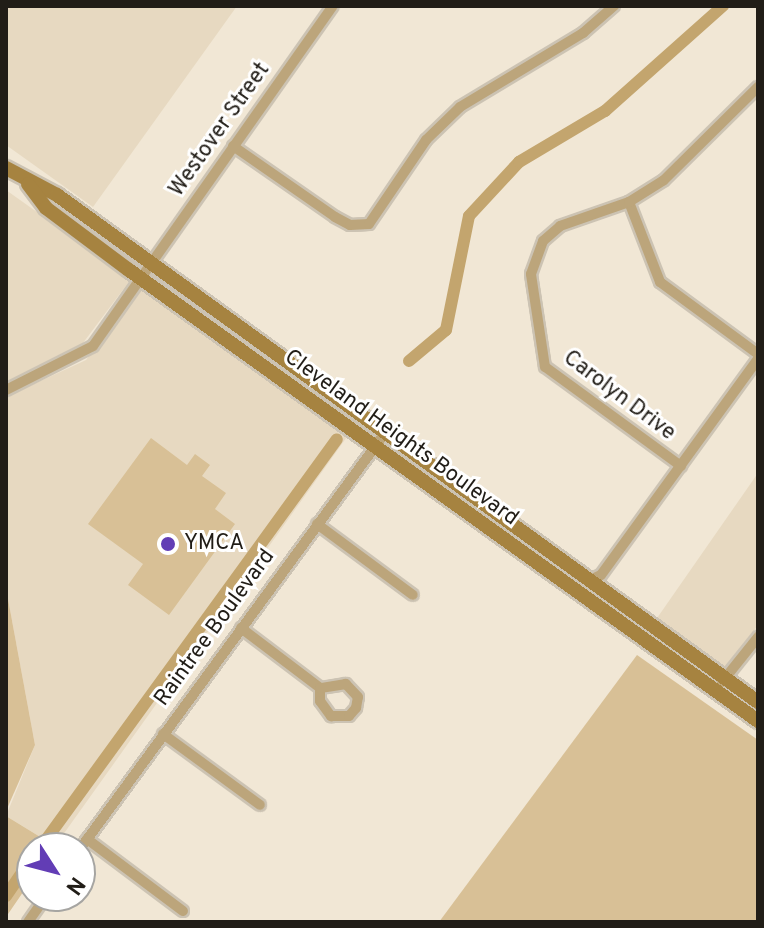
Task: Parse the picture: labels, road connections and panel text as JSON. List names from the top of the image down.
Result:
{
  "streets": {
    "street": [
      "Westover Street",
      "Carolyn Drive",
      "Cleveland Heights Boulevard",
      "Raintree Boulevard"
    ]
  },
  "crossings": [
    ["Westover Street", "Cleveland Heights Boulevard"],
    ["Cleveland Heights Boulevard", "Raintree Boulevard"]
  ],
  "places": ["YMCA"],
  "north": "bottom right"
}
